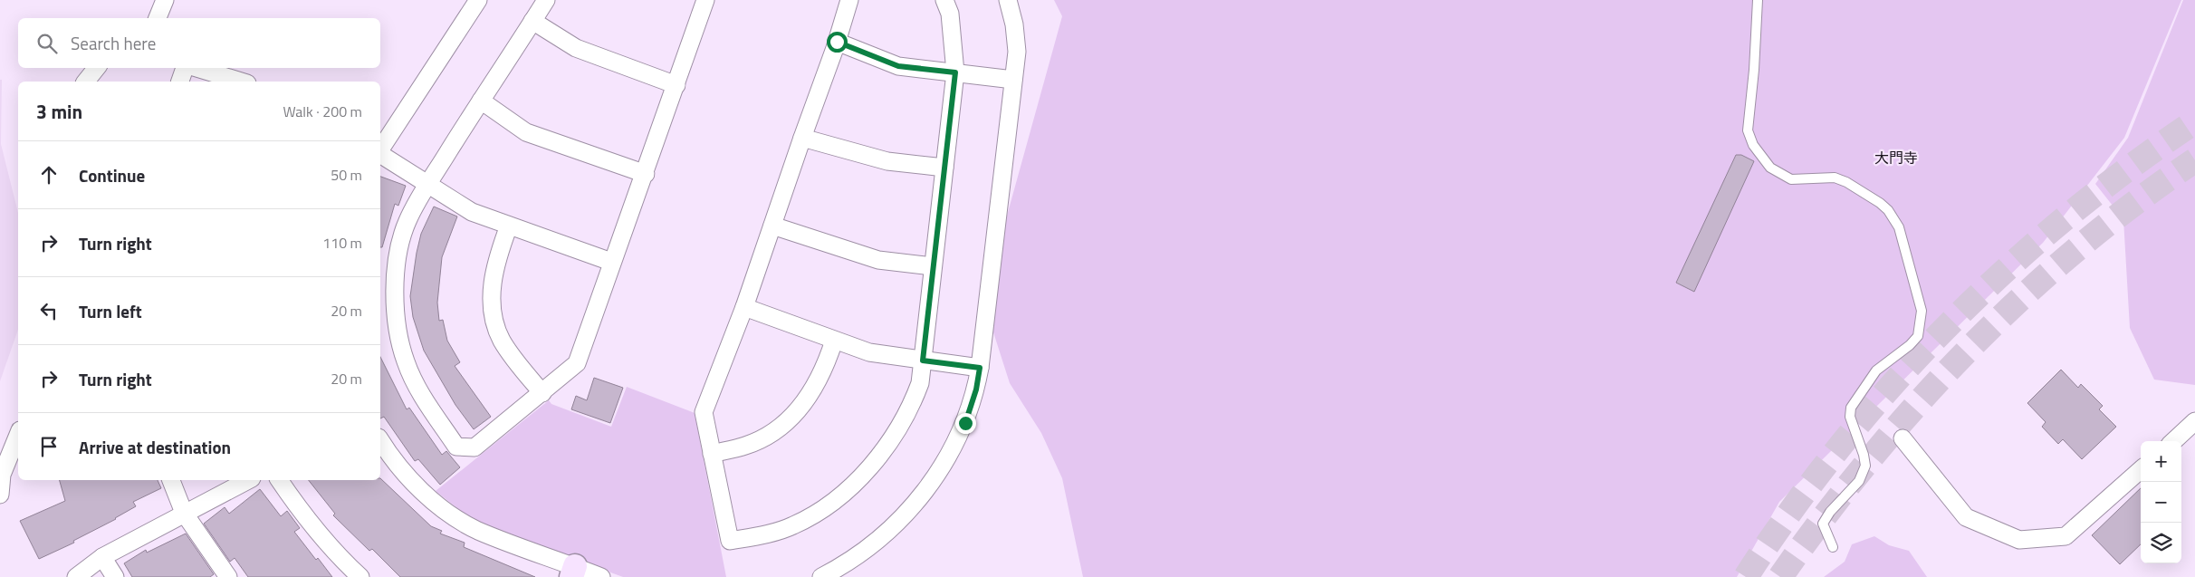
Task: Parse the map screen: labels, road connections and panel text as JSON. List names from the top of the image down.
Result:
{
  "districts": ["大門寺"],
  "page": {
    "search": "Search here",
    "heading": ["3 min", "Walk · 200 m"],
    "list": [
      ["Continue", "50 m"],
      ["Turn right", "110 m"],
      ["Turn left", "20 m"],
      ["Turn right", "20 m"],
      "Arrive at destination"
    ],
    "map_buttons": ["+", "−"]
  }
}
